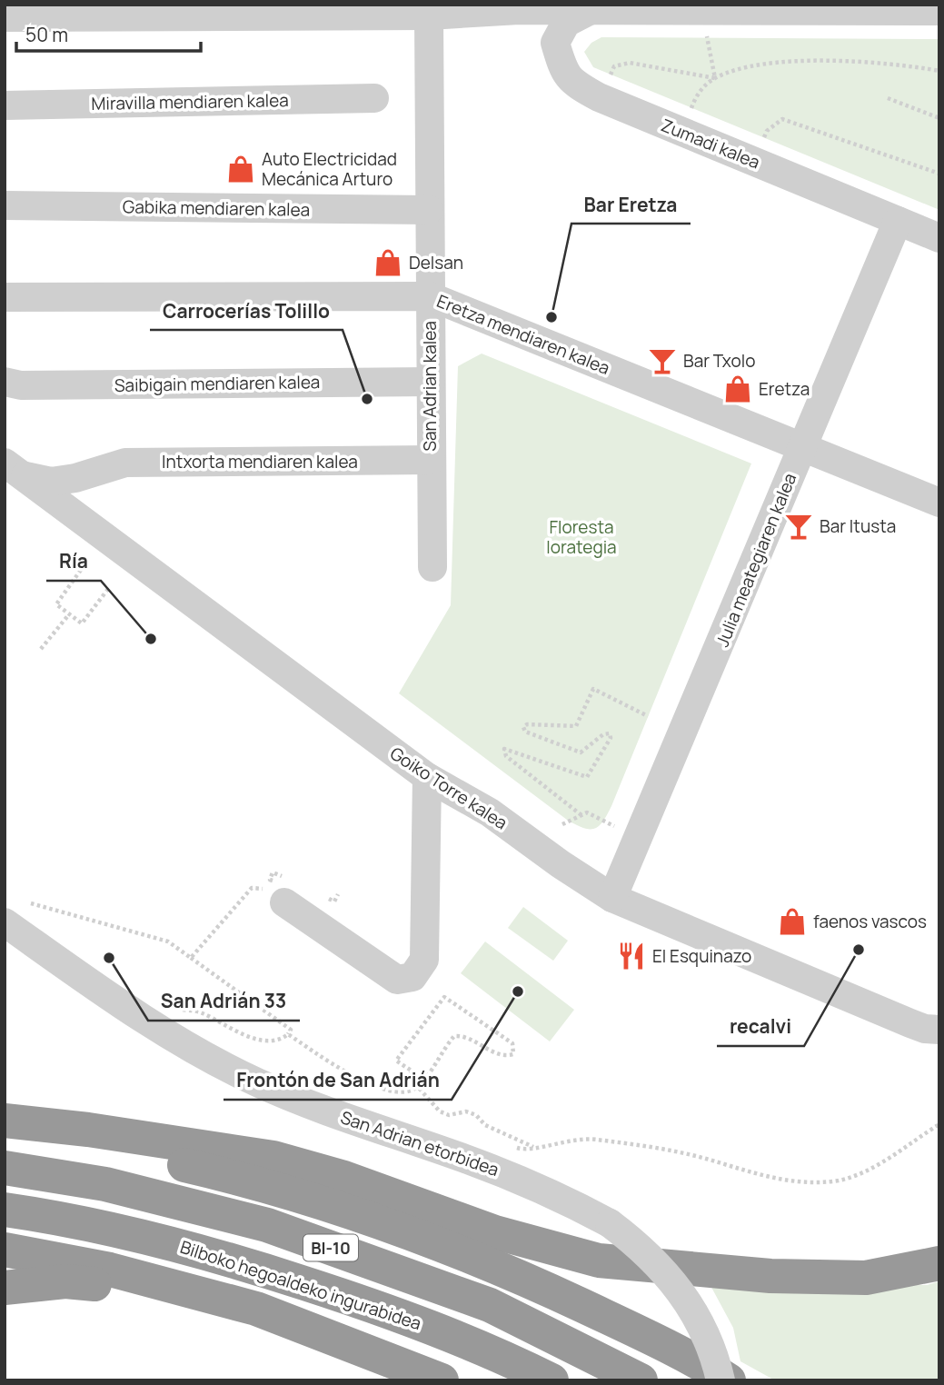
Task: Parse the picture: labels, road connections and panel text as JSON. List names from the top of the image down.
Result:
{
  "streets": {
    "highway": ["BI-10", "Bilboko hegoaldeko ingurabidea"],
    "street": [
      "Miravilla mendiaren kalea",
      "Zumadi kalea",
      "Gabika mendiaren kalea",
      "Eretza mendiaren kalea",
      "Saibigain mendiaren kalea",
      "San Adrian kalea",
      "Intxorta mendiaren kalea",
      "Julia meategiaren kalea",
      "Goiko Torre kalea",
      "San Adrian etorbidea"
    ]
  },
  "crossings": [
    ["Zumadi kalea", "Julia meategiaren kalea"],
    ["Gabika mendiaren kalea", "San Adrian kalea"],
    ["Eretza mendiaren kalea", "San Adrian kalea"],
    ["Eretza mendiaren kalea", "Julia meategiaren kalea"],
    ["Saibigain mendiaren kalea", "San Adrian kalea"],
    ["San Adrian kalea", "Intxorta mendiaren kalea"],
    ["Intxorta mendiaren kalea", "Goiko Torre kalea"],
    ["Julia meategiaren kalea", "Goiko Torre kalea"]
  ],
  "parks": ["Floresta lorategia"],
  "places": {
    "shop": [
      "Auto Electricidad Mecánica Arturo",
      "Delsan",
      "Eretza",
      "faenos vascos"
    ],
    "other": [
      "Bar Eretza",
      "Carrocerías Tolillo",
      "Ría",
      "recalvi",
      "San Adrián 33",
      "Frontón de San Adrián"
    ],
    "bar": ["Bar Txolo", "Bar Itusta"],
    "restaurant": ["El Esquinazo"]
  },
  "scale_bar": "50 m"
}
